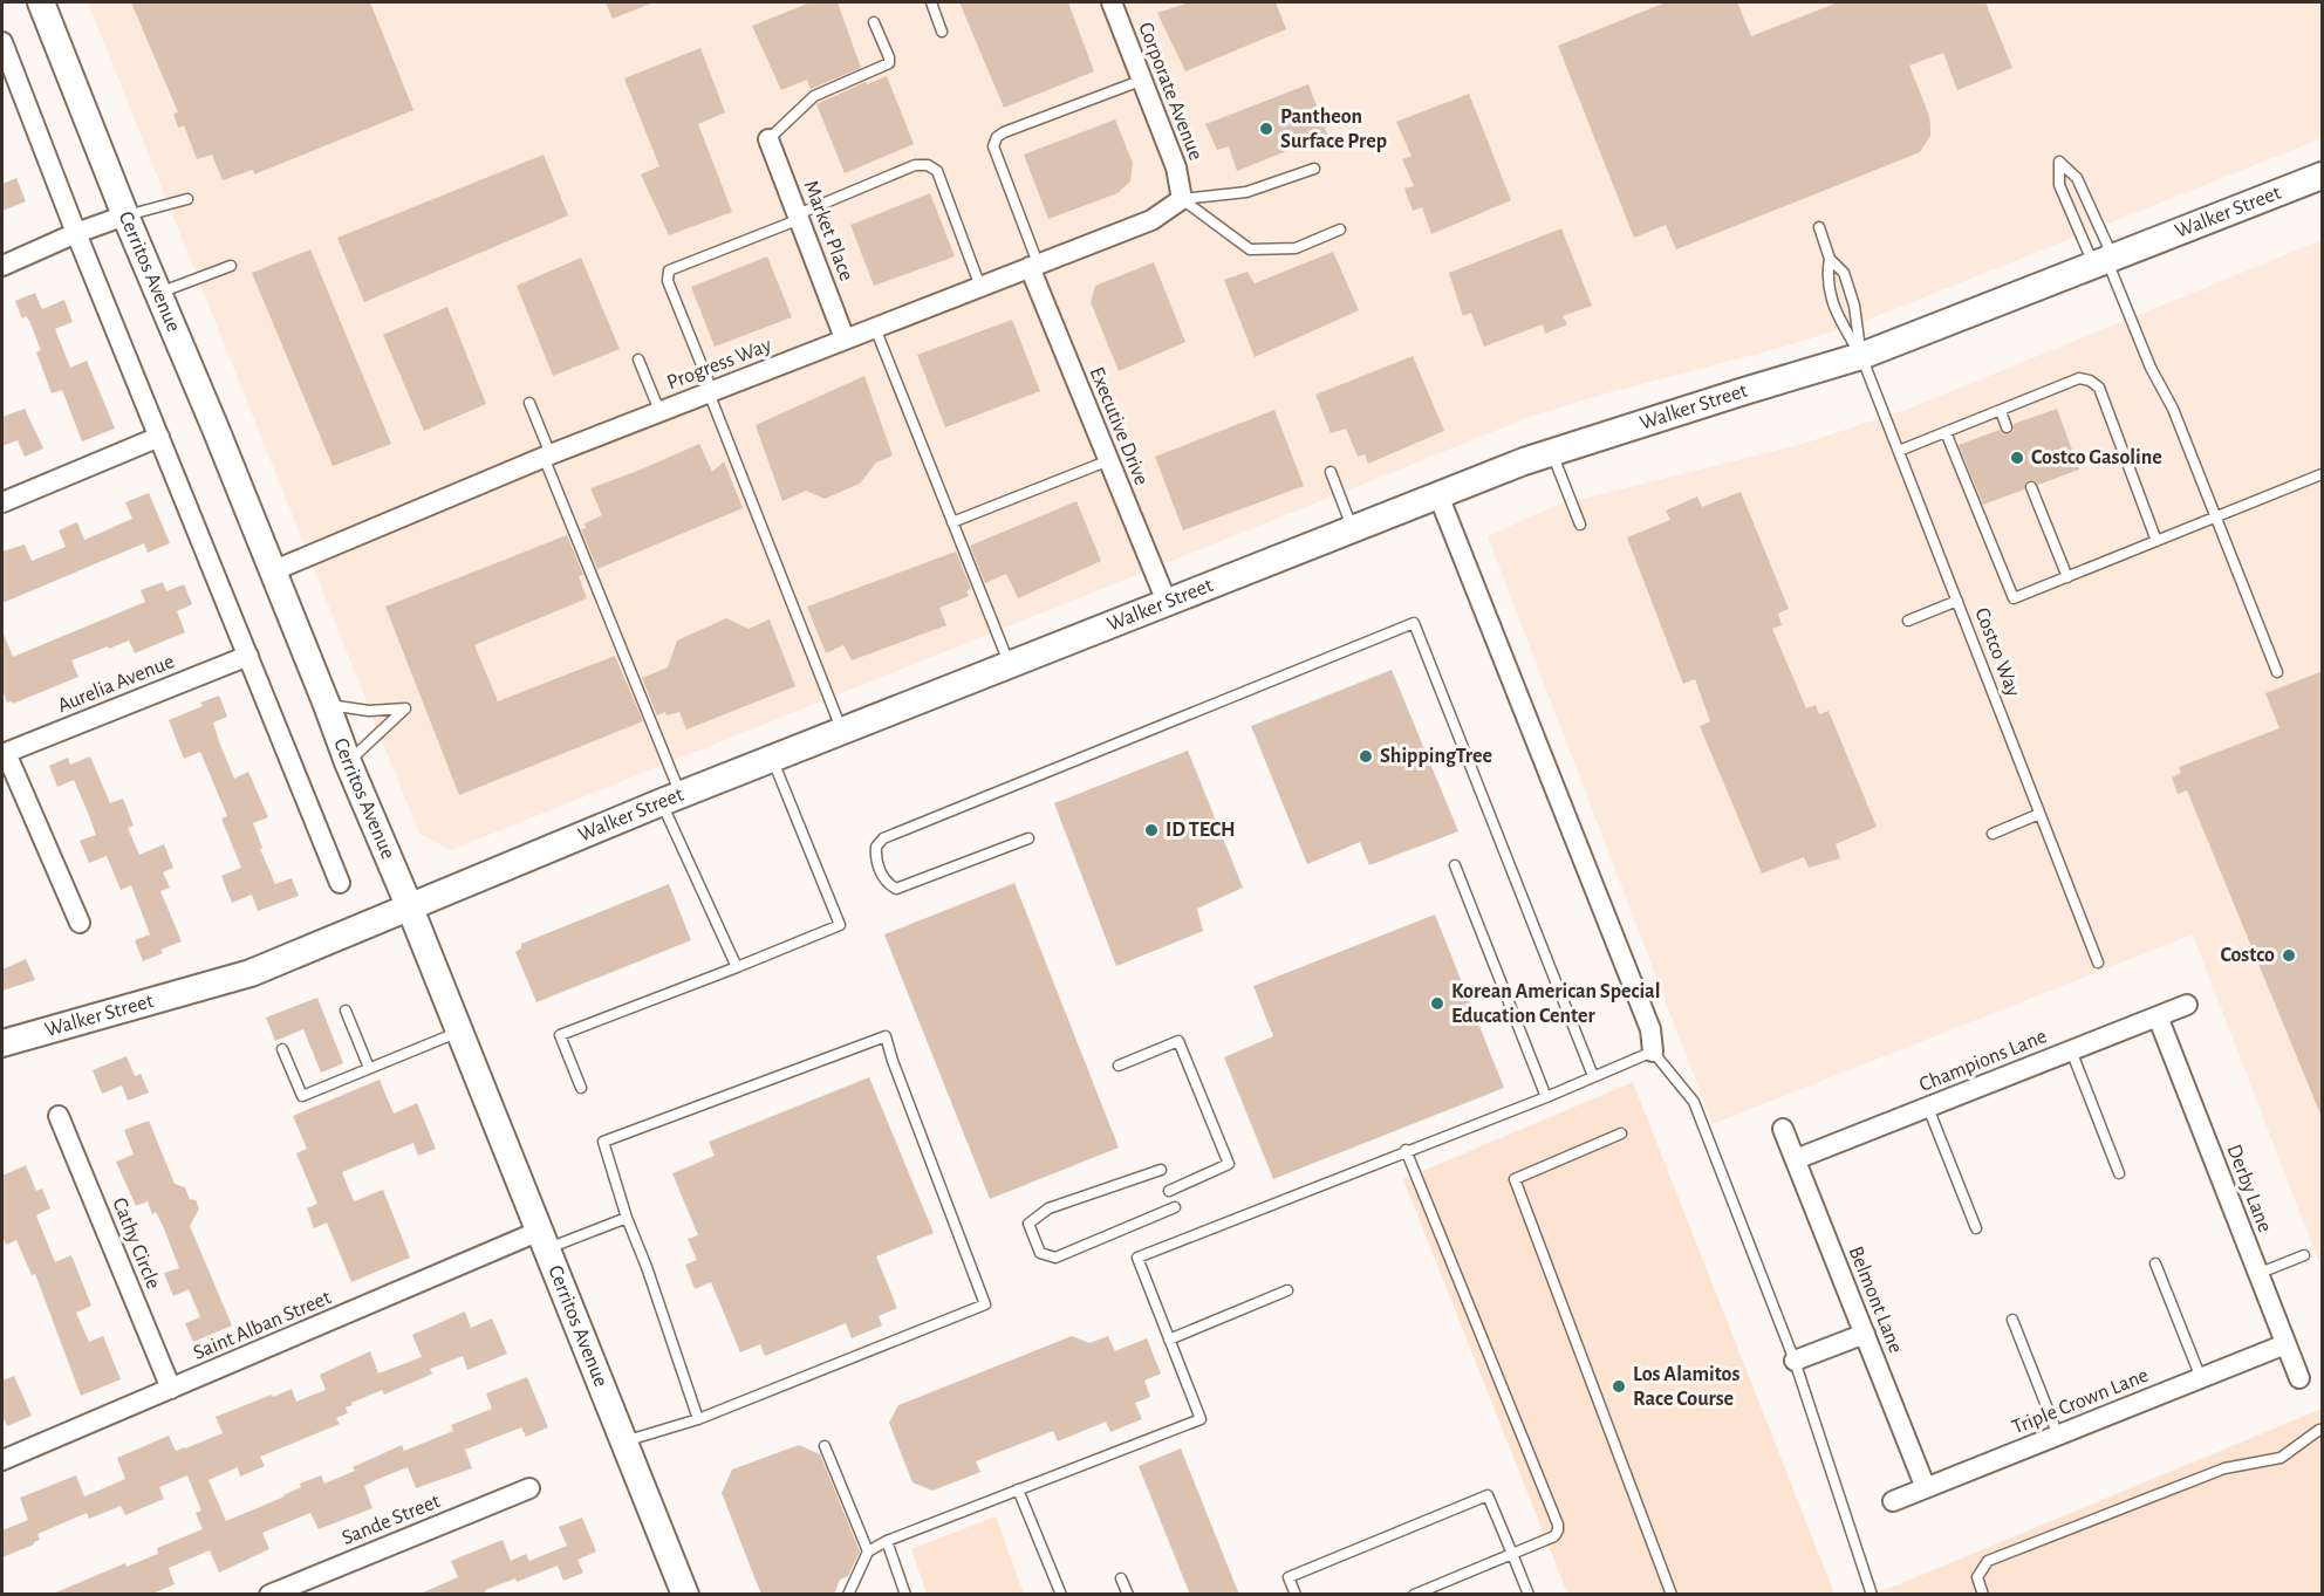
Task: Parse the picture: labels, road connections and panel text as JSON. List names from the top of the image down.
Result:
{
  "streets": {
    "main road": ["Walker Street", "Cerritos Avenue"],
    "street": [
      "Corporate Avenue",
      "Market Place",
      "Progress Way",
      "Executive Drive",
      "Aurelia Avenue",
      "Champions Lane",
      "Derby Lane",
      "Cathy Circle",
      "Belmont Lane",
      "Saint Alban Street",
      "Triple Crown Lane",
      "Sande Street"
    ],
    "lane": ["Costco Way"]
  },
  "crossings": [
    ["Corporate Avenue", "Progress Way"],
    ["Walker Street", "Cerritos Avenue"],
    ["Walker Street", "Executive Drive"],
    ["Walker Street", "Costco Way"],
    ["Market Place", "Progress Way"],
    ["Cerritos Avenue", "Progress Way"],
    ["Cerritos Avenue", "Saint Alban Street"],
    ["Progress Way", "Executive Drive"],
    ["Champions Lane", "Derby Lane"],
    ["Champions Lane", "Belmont Lane"],
    ["Derby Lane", "Triple Crown Lane"],
    ["Cathy Circle", "Saint Alban Street"],
    ["Belmont Lane", "Triple Crown Lane"]
  ],
  "places": [
    "Pantheon Surface Prep",
    "Costco Gasoline",
    "ShippingTree",
    "ID TECH",
    "Costco",
    "Korean American Special Education Center",
    "Los Alamitos Race Course"
  ]
}
